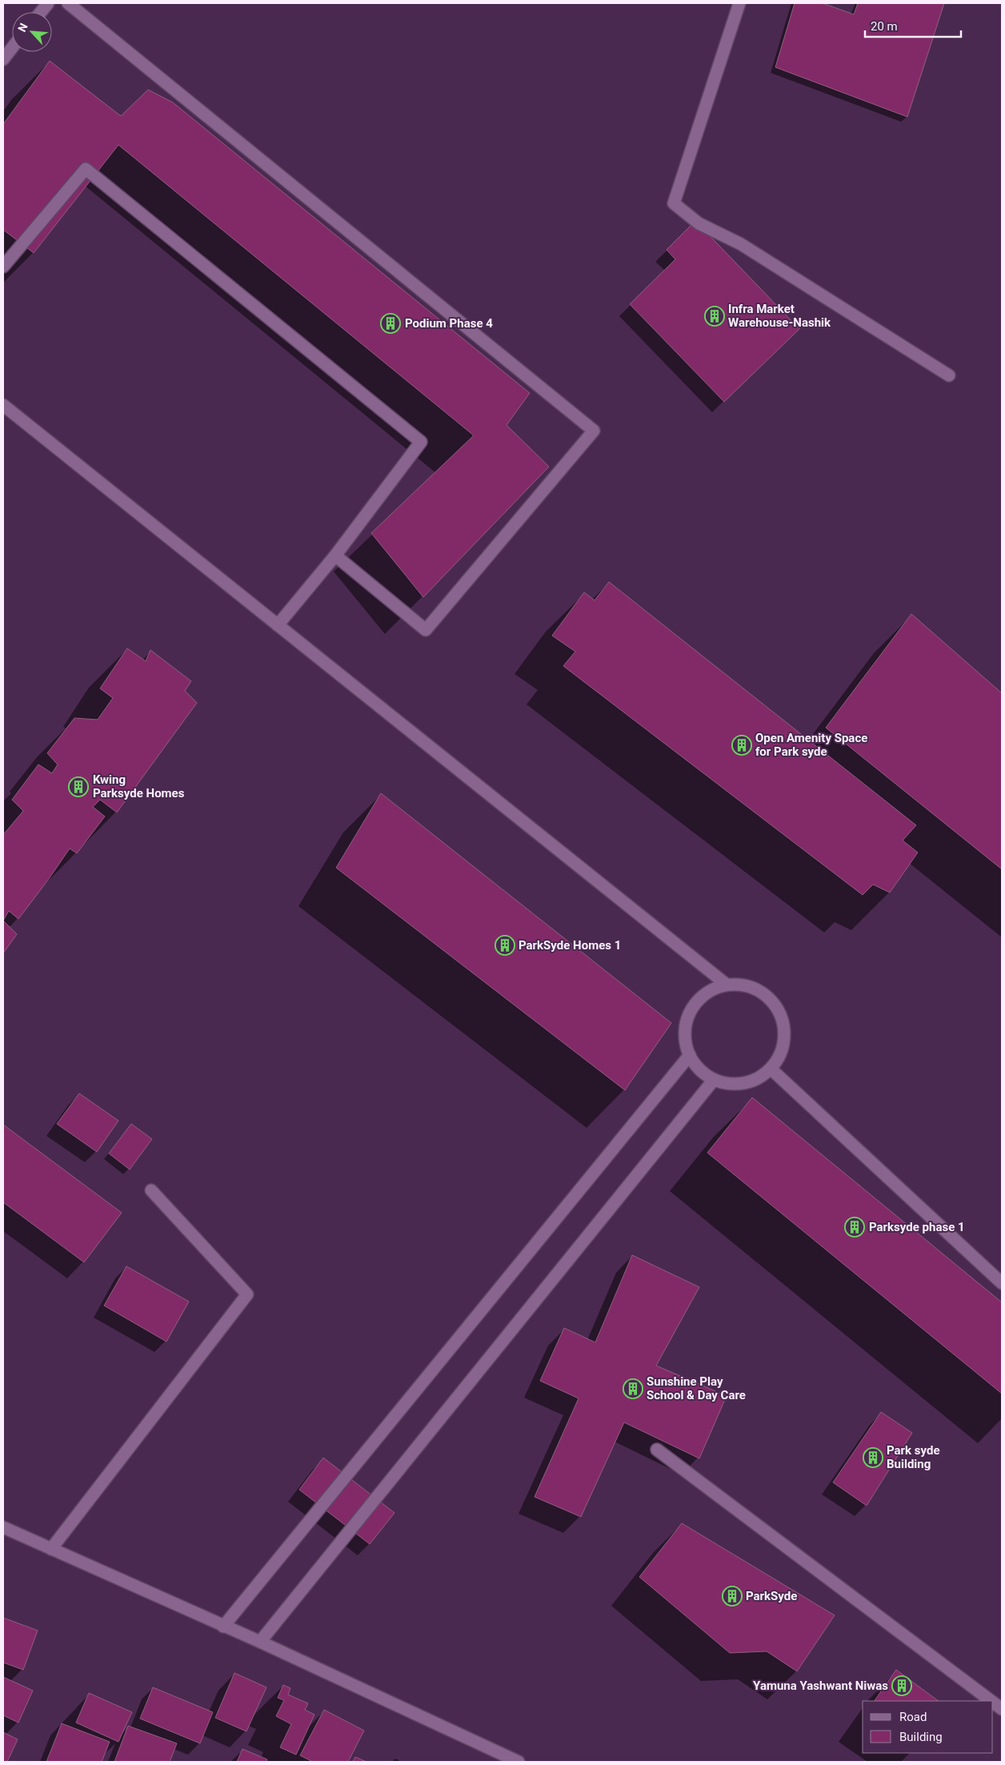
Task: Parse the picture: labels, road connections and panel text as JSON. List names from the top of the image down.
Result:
{
  "places": {
    "building": [
      "Infra Market Warehouse-Nashik",
      "Podium Phase 4",
      "Open Amenity Space for Park syde",
      "Kwing Parksyde Homes",
      "ParkSyde Homes 1",
      "Parksyde phase 1",
      "Sunshine Play School & Day Care",
      "Park syde Building",
      "ParkSyde",
      "Yamuna Yashwant Niwas"
    ]
  },
  "legend": ["Road", "Building"],
  "scale_bar": "20 m",
  "north": "top left"
}
